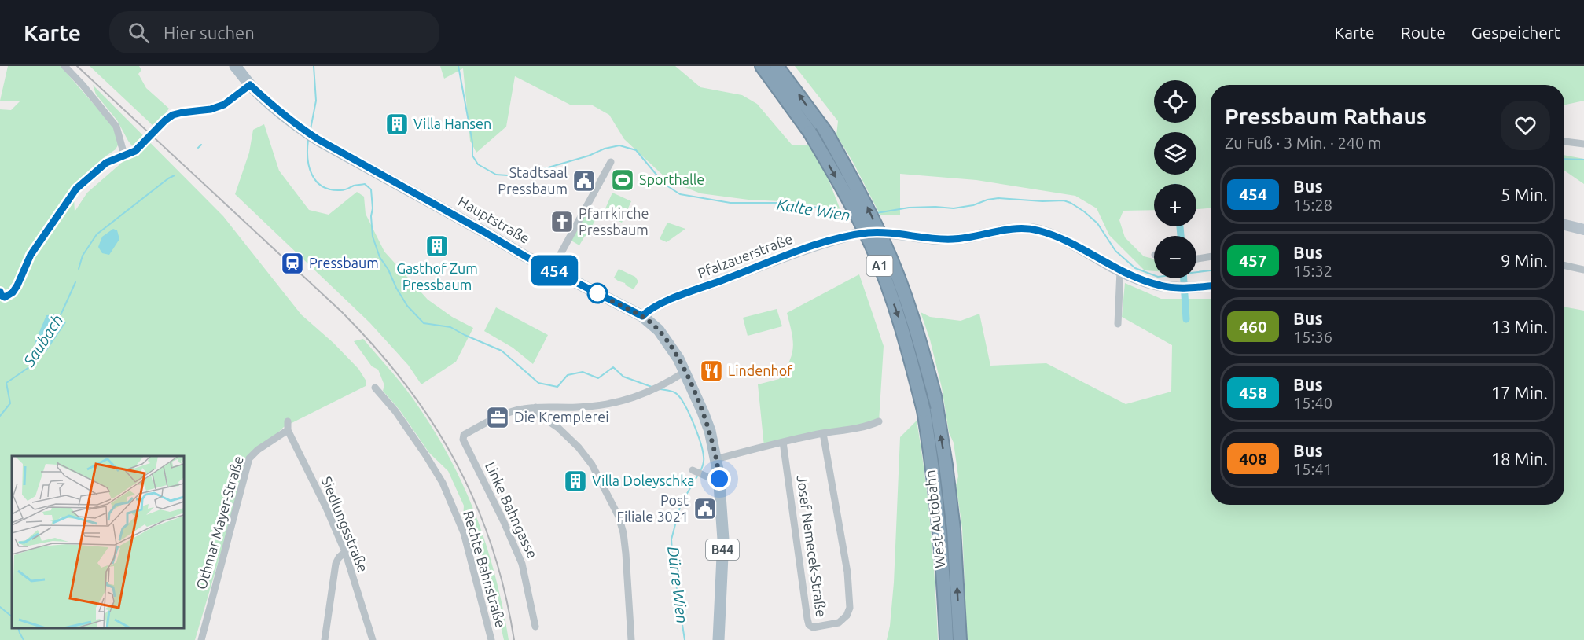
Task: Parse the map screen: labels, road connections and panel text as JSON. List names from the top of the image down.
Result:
{
  "streets": {
    "highway": ["A1", "West Autobahn"],
    "main road": ["Hauptstraße", "B44"],
    "street": [
      "Pfalzauerstraße",
      "Linke Bahngasse",
      "Othmar Mayer-Straße",
      "Siedlungsstraße",
      "Josef Nemecek-Straße",
      "Rechte Bahnstraße"
    ]
  },
  "crossings": [
    ["Hauptstraße", "Pfalzauerstraße"],
    ["Othmar Mayer-Straße", "Siedlungsstraße"]
  ],
  "water": ["Kalte Wien", "Saubach", "Dürre Wien"],
  "places": {
    "building": ["Villa Hansen", "Gasthof Zum Pressbaum", "Villa Doleyschka"],
    "sports": ["Sporthalle"],
    "public building": ["Stadtsaal Pressbaum", "Post Filiale 3021"],
    "church": ["Pfarrkirche Pressbaum"],
    "station": ["Pressbaum"],
    "restaurant": ["Lindenhof"],
    "office": ["Die Kremplerei"]
  },
  "lines": ["bus line 454"],
  "page": {
    "header": "Karte",
    "search": "Hier suchen",
    "nav": ["Karte", "Route", "Gespeichert"],
    "on_map": "454",
    "map_buttons": ["+", "−"],
    "heading": ["Pressbaum Rathaus", "Zu Fuß · 3 Min. · 240 m"],
    "list": [
      {
        "mark": "454",
        "name": "Bus",
        "note": "15:28",
        "value": "5 Min."
      },
      {
        "mark": "457",
        "name": "Bus",
        "note": "15:32",
        "value": "9 Min."
      },
      {
        "mark": "460",
        "name": "Bus",
        "note": "15:36",
        "value": "13 Min."
      },
      {
        "mark": "458",
        "name": "Bus",
        "note": "15:40",
        "value": "17 Min."
      },
      {
        "mark": "408",
        "name": "Bus",
        "note": "15:41",
        "value": "18 Min."
      }
    ]
  }
}
